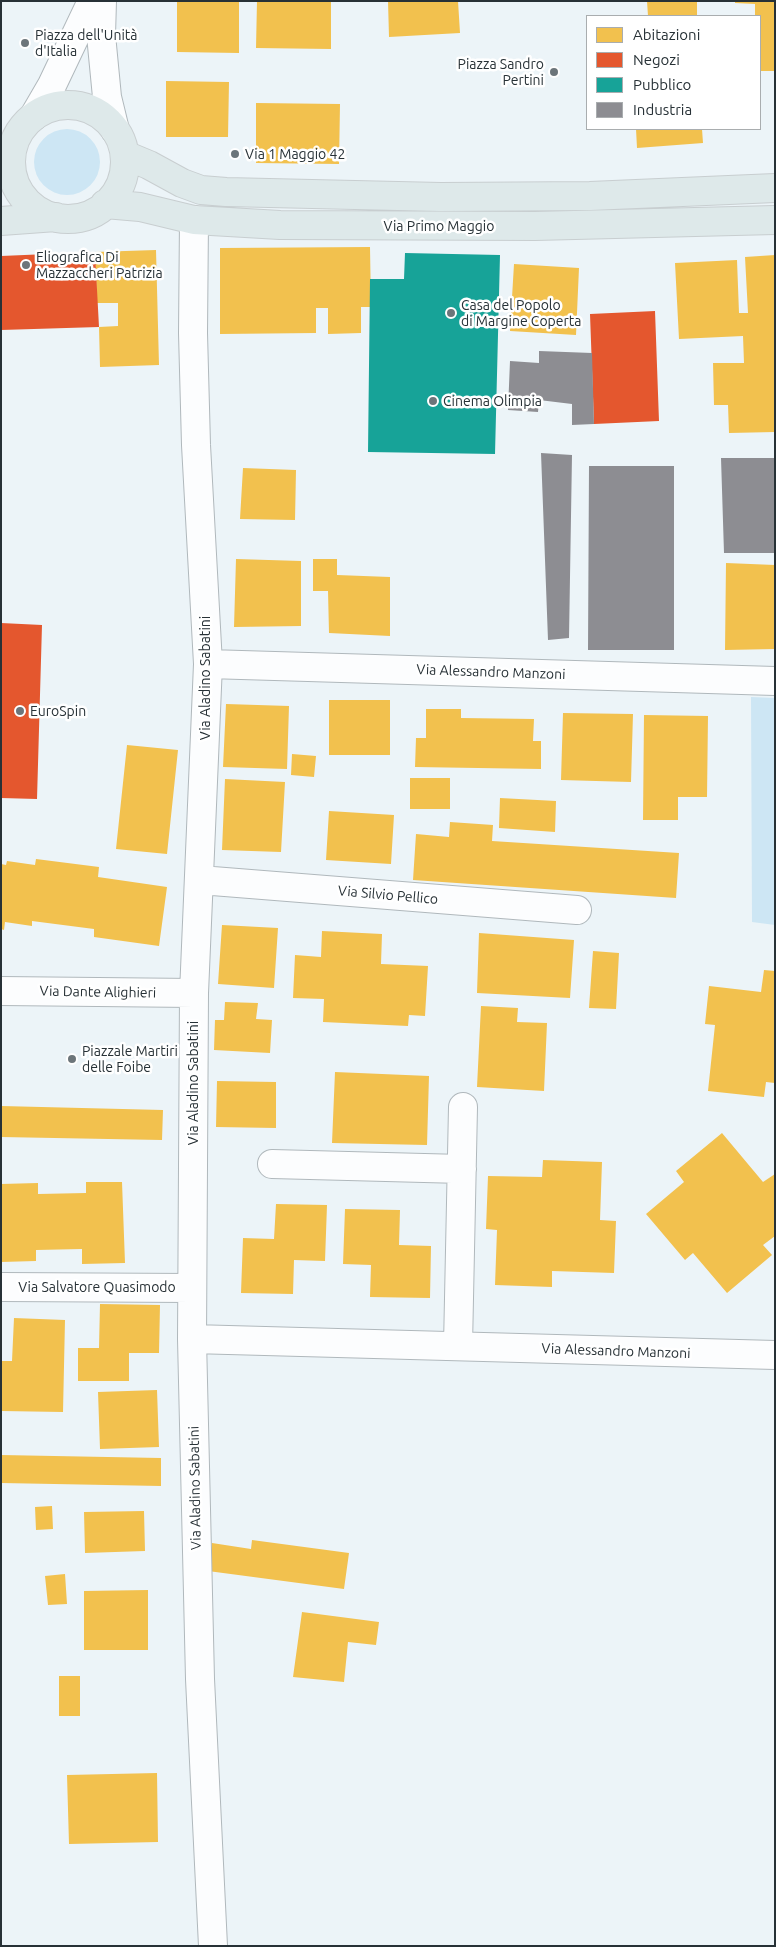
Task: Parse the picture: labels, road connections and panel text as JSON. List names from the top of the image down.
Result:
{
  "streets": {
    "main road": ["Via Primo Maggio"],
    "street": [
      "Via Alessandro Manzoni",
      "Via Aladino Sabatini",
      "Via Silvio Pellico",
      "Via Dante Alighieri",
      "Via Salvatore Quasimodo"
    ]
  },
  "crossings": [
    ["Via Primo Maggio", "Via Aladino Sabatini"],
    ["Via Alessandro Manzoni", "Via Aladino Sabatini"],
    ["Via Aladino Sabatini", "Via Silvio Pellico"],
    ["Via Aladino Sabatini", "Via Dante Alighieri"],
    ["Via Aladino Sabatini", "Via Salvatore Quasimodo"]
  ],
  "places": [
    "Piazza dell'Unità d'Italia",
    "Piazza Sandro Pertini",
    "Via 1 Maggio 42",
    "Eliografica Di Mazzaccheri Patrizia",
    "Casa del Popolo di Margine Coperta",
    "Cinema Olimpia",
    "EuroSpin",
    "Piazzale Martiri delle Foibe"
  ],
  "legend": [
    "Abitazioni",
    "Negozi",
    "Pubblico",
    "Industria"
  ]
}
